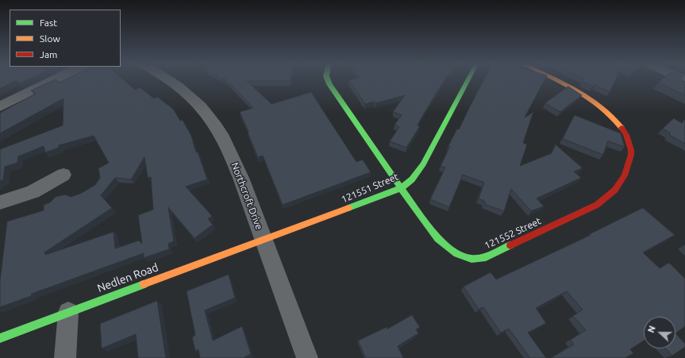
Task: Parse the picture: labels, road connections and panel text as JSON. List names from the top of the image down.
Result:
{
  "streets": {
    "street": [
      "121551 Street",
      "Northcroft Drive",
      "121552 Street",
      "Nedlen Road"
    ]
  },
  "crossings": [
    ["121551 Street", "Northcroft Drive"],
    ["121551 Street", "121552 Street"],
    ["121551 Street", "Nedlen Road"],
    ["Northcroft Drive", "Nedlen Road"]
  ],
  "legend": ["Fast", "Slow", "Jam"],
  "north": "left"
}
